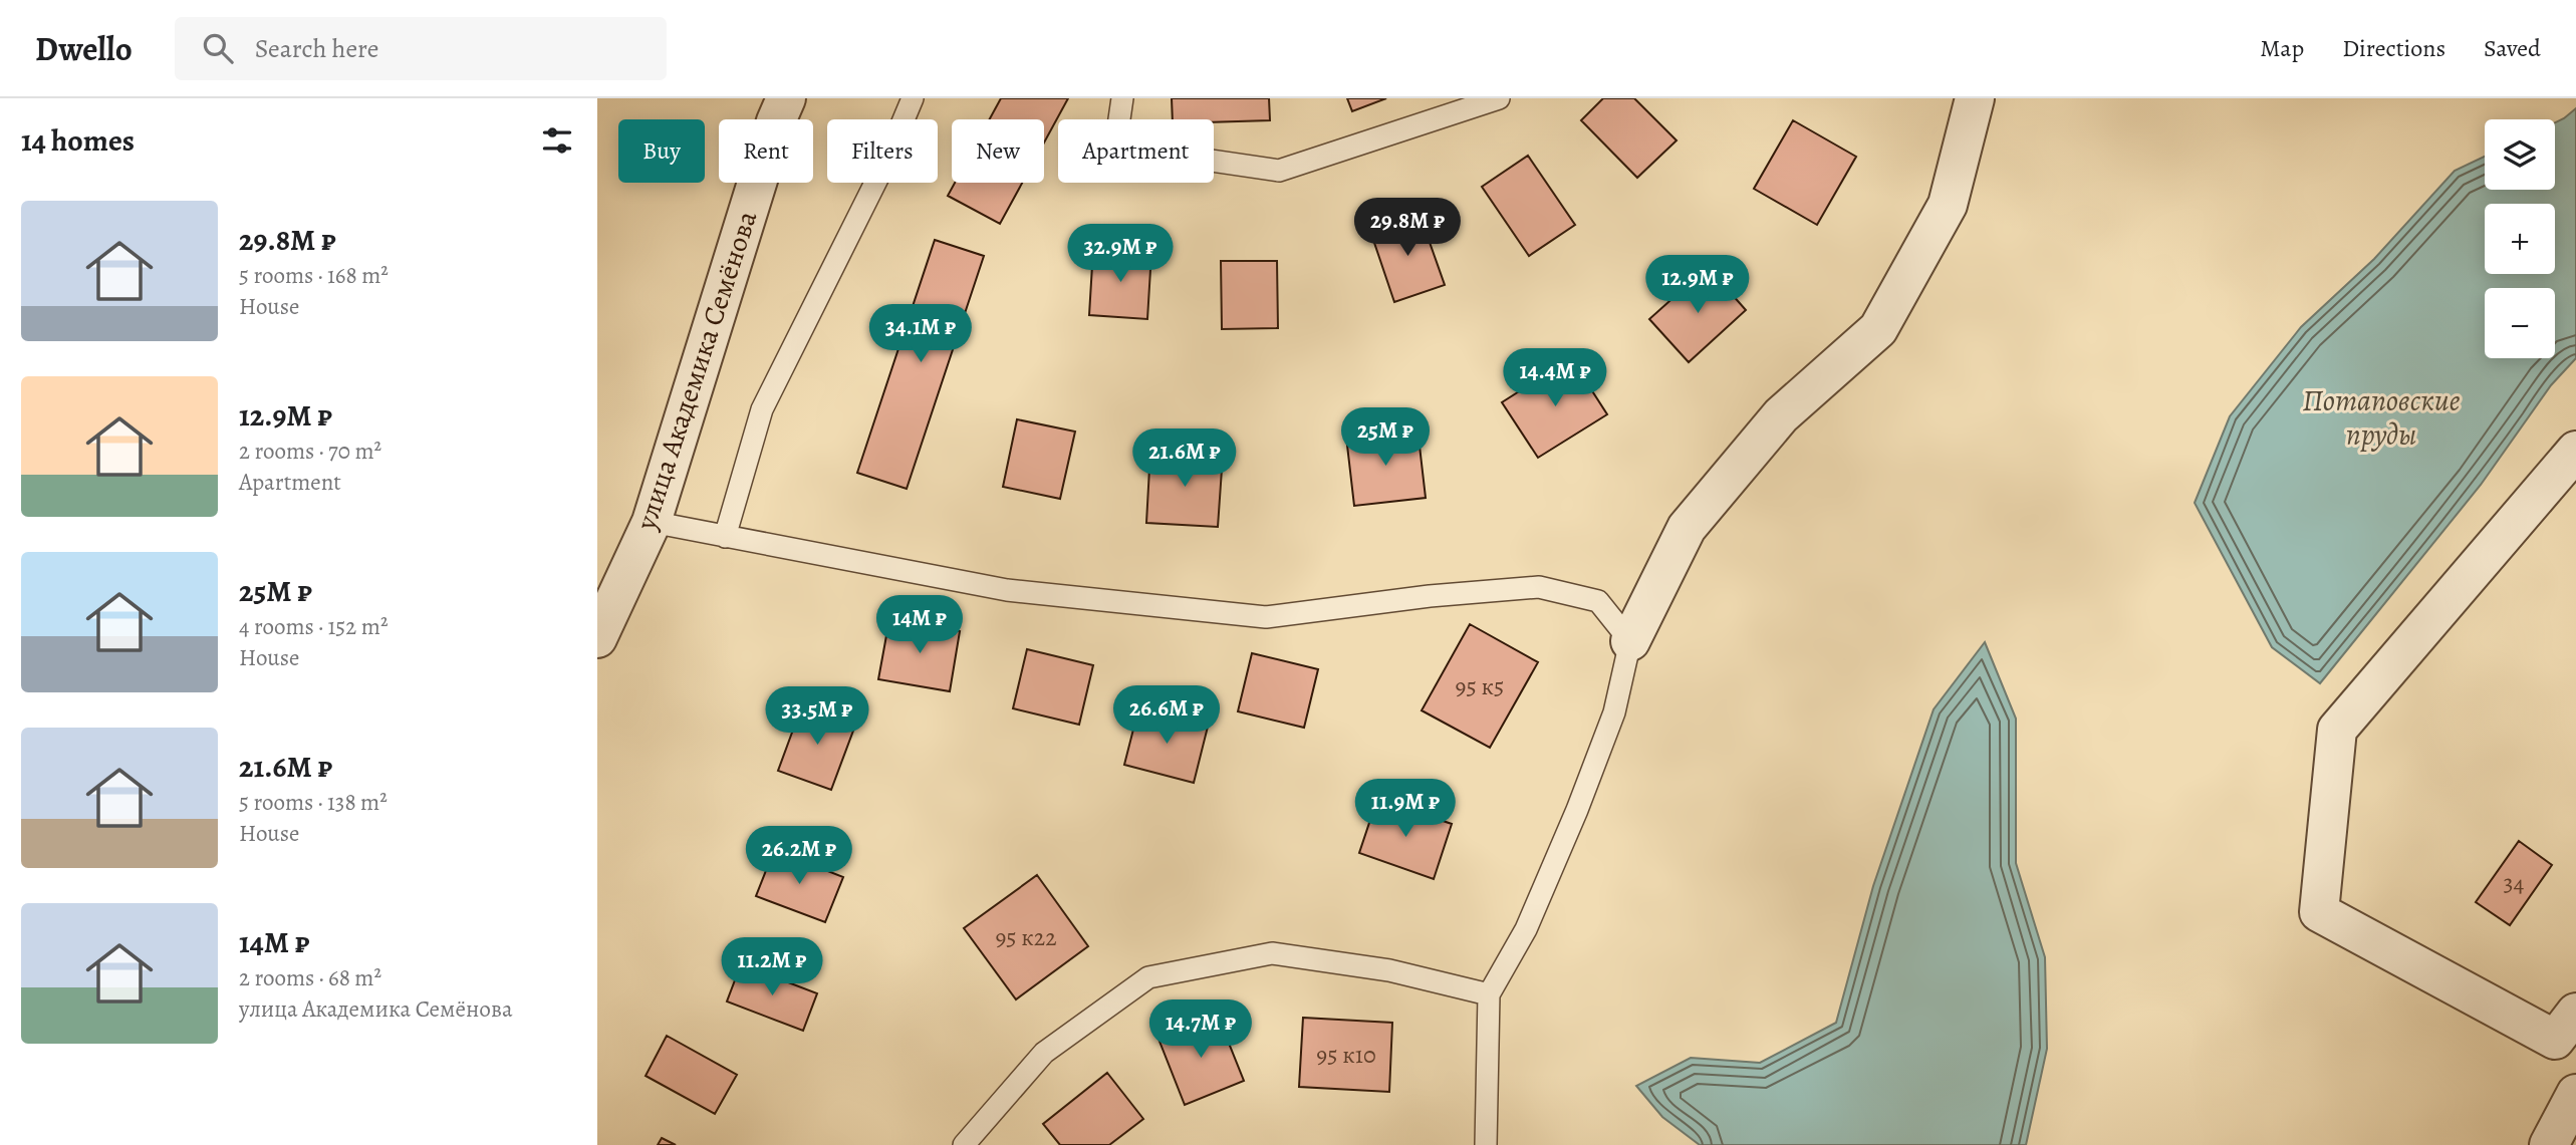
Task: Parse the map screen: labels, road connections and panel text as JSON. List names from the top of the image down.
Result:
{
  "streets": {
    "street": ["улица Академика Семёнова"]
  },
  "water": ["Потаповские пруды"],
  "house_numbers": [
    "95 к5",
    "34",
    "95 к22",
    "95 к10"
  ],
  "page": {
    "header": "Dwello",
    "search": "Search here",
    "nav": ["Map", "Directions", "Saved"],
    "heading": "14 homes",
    "map_buttons": ["+", "−"],
    "chip": [
      "Buy",
      "Rent",
      "Filters",
      "New",
      "Apartment"
    ],
    "list": [
      {
        "name": "29.8M ₽",
        "note": "5 rooms · 168 m² · House"
      },
      {
        "name": "12.9M ₽",
        "note": "2 rooms · 70 m² · Apartment"
      },
      {
        "name": "25M ₽",
        "note": "4 rooms · 152 m² · House"
      },
      {
        "name": "21.6M ₽",
        "note": "5 rooms · 138 m² · House"
      },
      {
        "name": "14M ₽",
        "note": "2 rooms · 68 m² · улица Академика Семёнова"
      }
    ],
    "price": [
      "29.8M ₽",
      "32.9M ₽",
      "12.9M ₽",
      "34.1M ₽",
      "14.4M ₽",
      "25M ₽",
      "21.6M ₽",
      "14M ₽",
      "26.6M ₽",
      "33.5M ₽",
      "11.9M ₽",
      "26.2M ₽",
      "11.2M ₽",
      "14.7M ₽"
    ]
  }
}
